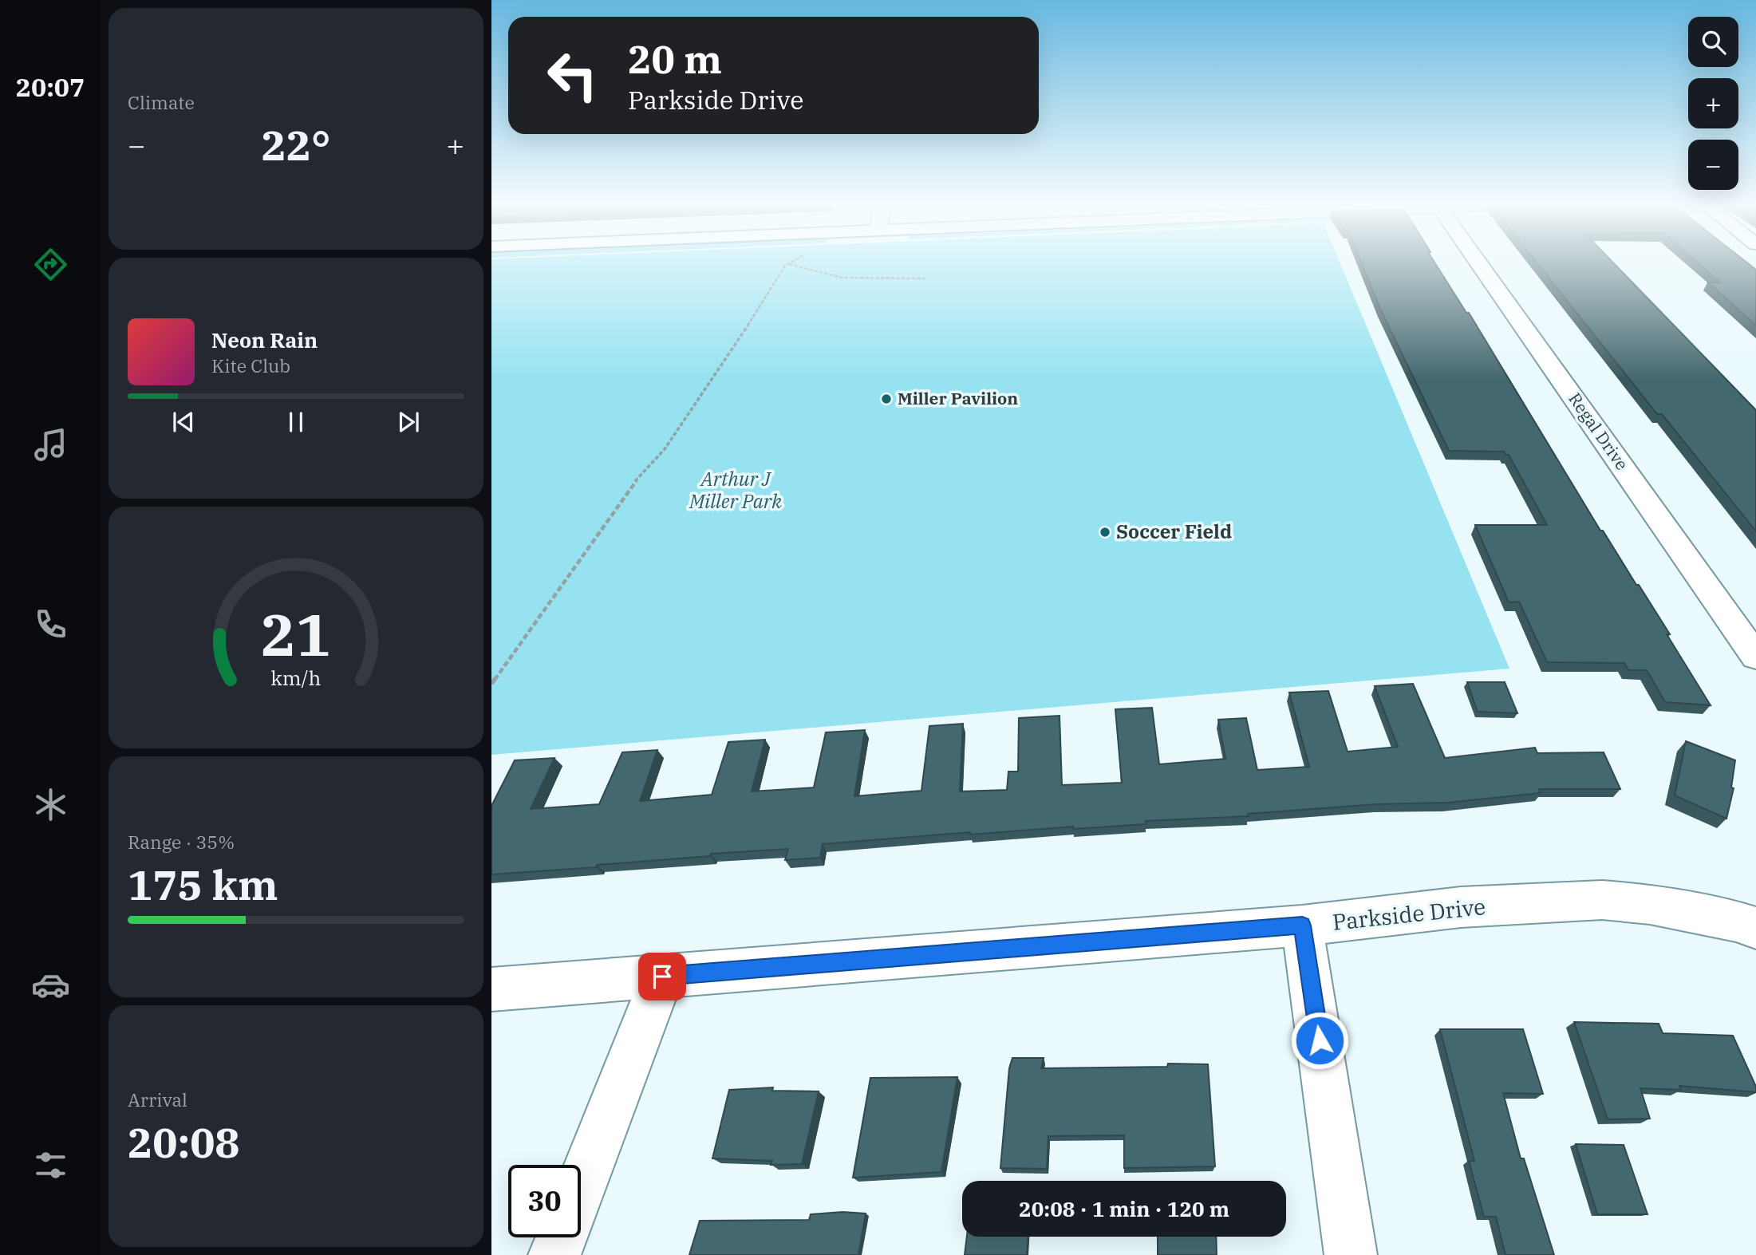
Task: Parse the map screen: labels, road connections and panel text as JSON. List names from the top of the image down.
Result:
{
  "streets": {
    "street": ["Regal Drive", "Parkside Drive"]
  },
  "parks": ["Arthur J Miller Park"],
  "places": ["Miller Pavilion", "Soccer Field"],
  "page": {
    "tabs": "20:07",
    "tile": [
      "Climate",
      ["Range · 35%", "175 km"],
      ["Arrival", "20:08"]
    ],
    "map_buttons": ["+", "−"],
    "turn": ["20 m", "Parkside Drive"],
    "heat": ["−", "22°", "+"],
    "song": ["Neon Rain", "Kite Club"],
    "limit": "30",
    "trip": "20:08 · 1 min · 120 m",
    "gauge": ["21", "km/h"]
  }
}
